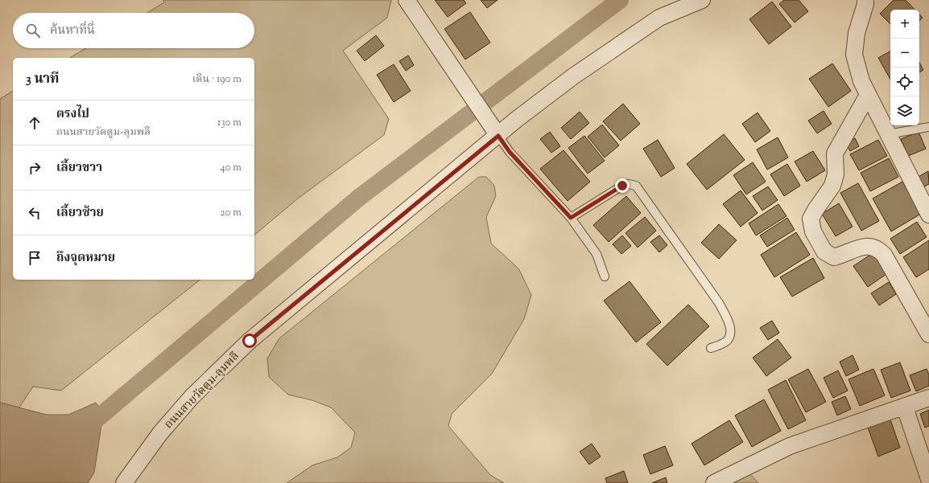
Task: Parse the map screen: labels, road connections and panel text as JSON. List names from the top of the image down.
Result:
{
  "streets": {
    "street": ["ถนนสายวัดตูม-ลุมพลี"]
  },
  "page": {
    "map_buttons": ["+", "−"],
    "search": "ค้นหาที่นี่",
    "heading": ["3 นาที", "เดิน · 190 m"],
    "list": [
      ["ตรงไป", "ถนนสายวัดตูม-ลุมพลี", "130 m"],
      ["เลี้ยวขวา", "40 m"],
      ["เลี้ยวซ้าย", "20 m"],
      "ถึงจุดหมาย"
    ]
  }
}
